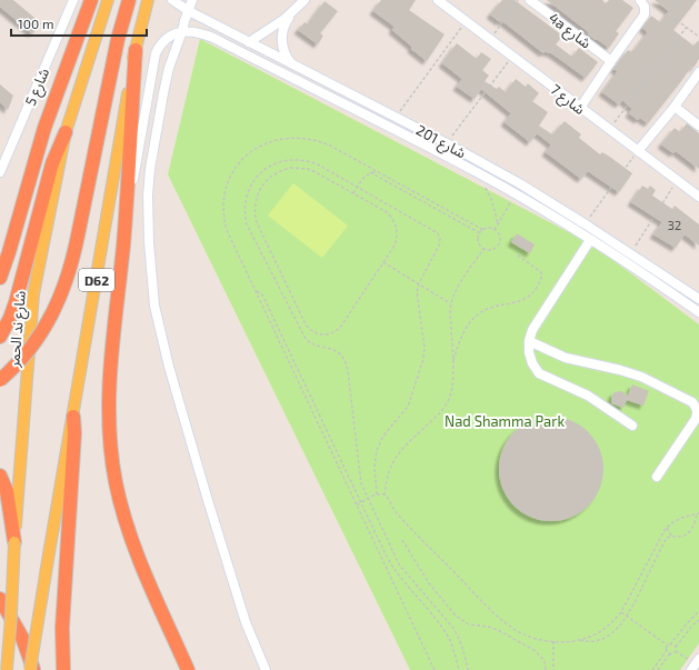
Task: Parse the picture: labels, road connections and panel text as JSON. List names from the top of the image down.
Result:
{
  "streets": {
    "main road": ["D62", "شارع ند الحمر"],
    "street": [
      "4a شارع",
      "شارع 5",
      "شارع 7",
      "شارع 201"
    ]
  },
  "parks": ["Nad Shamma Park"],
  "house_numbers": ["32"],
  "scale_bar": "100 m"
}
